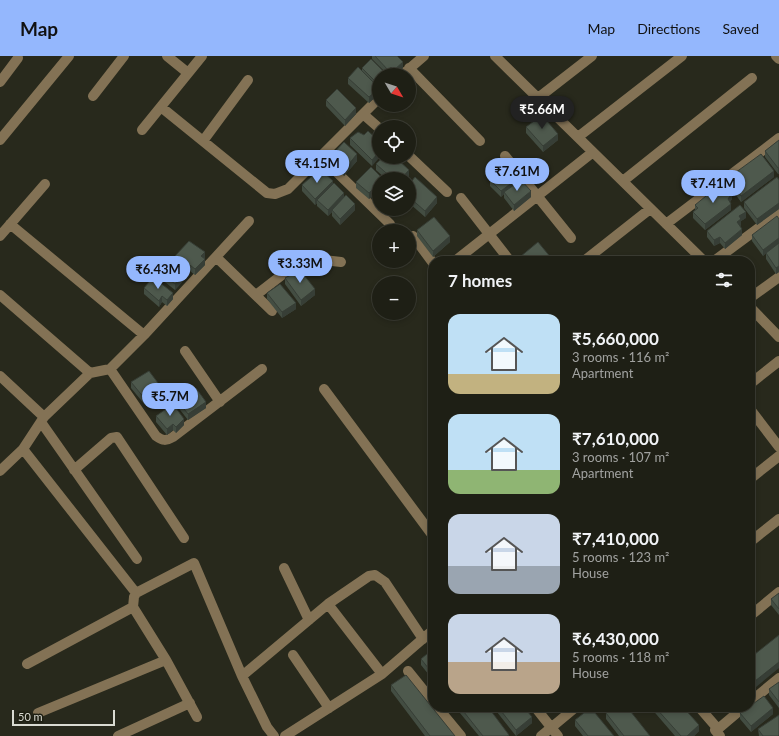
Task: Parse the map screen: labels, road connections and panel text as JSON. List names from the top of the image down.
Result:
{
  "scale_bar": "50 m",
  "north": "bottom right",
  "page": {
    "header": "Map",
    "nav": ["Map", "Directions", "Saved"],
    "map_buttons": ["+", "−"],
    "price": [
      "₹5.66M",
      "₹4.15M",
      "₹7.61M",
      "₹7.41M",
      "₹3.33M",
      "₹6.43M",
      "₹5.7M"
    ],
    "heading": "7 homes",
    "list": [
      {
        "name": "₹5,660,000",
        "note": "3 rooms · 116 m² · Apartment"
      },
      {
        "name": "₹7,610,000",
        "note": "3 rooms · 107 m² · Apartment"
      },
      {
        "name": "₹7,410,000",
        "note": "5 rooms · 123 m² · House"
      },
      {
        "name": "₹6,430,000",
        "note": "5 rooms · 118 m² · House"
      }
    ],
    "scale": "50 m"
  }
}
